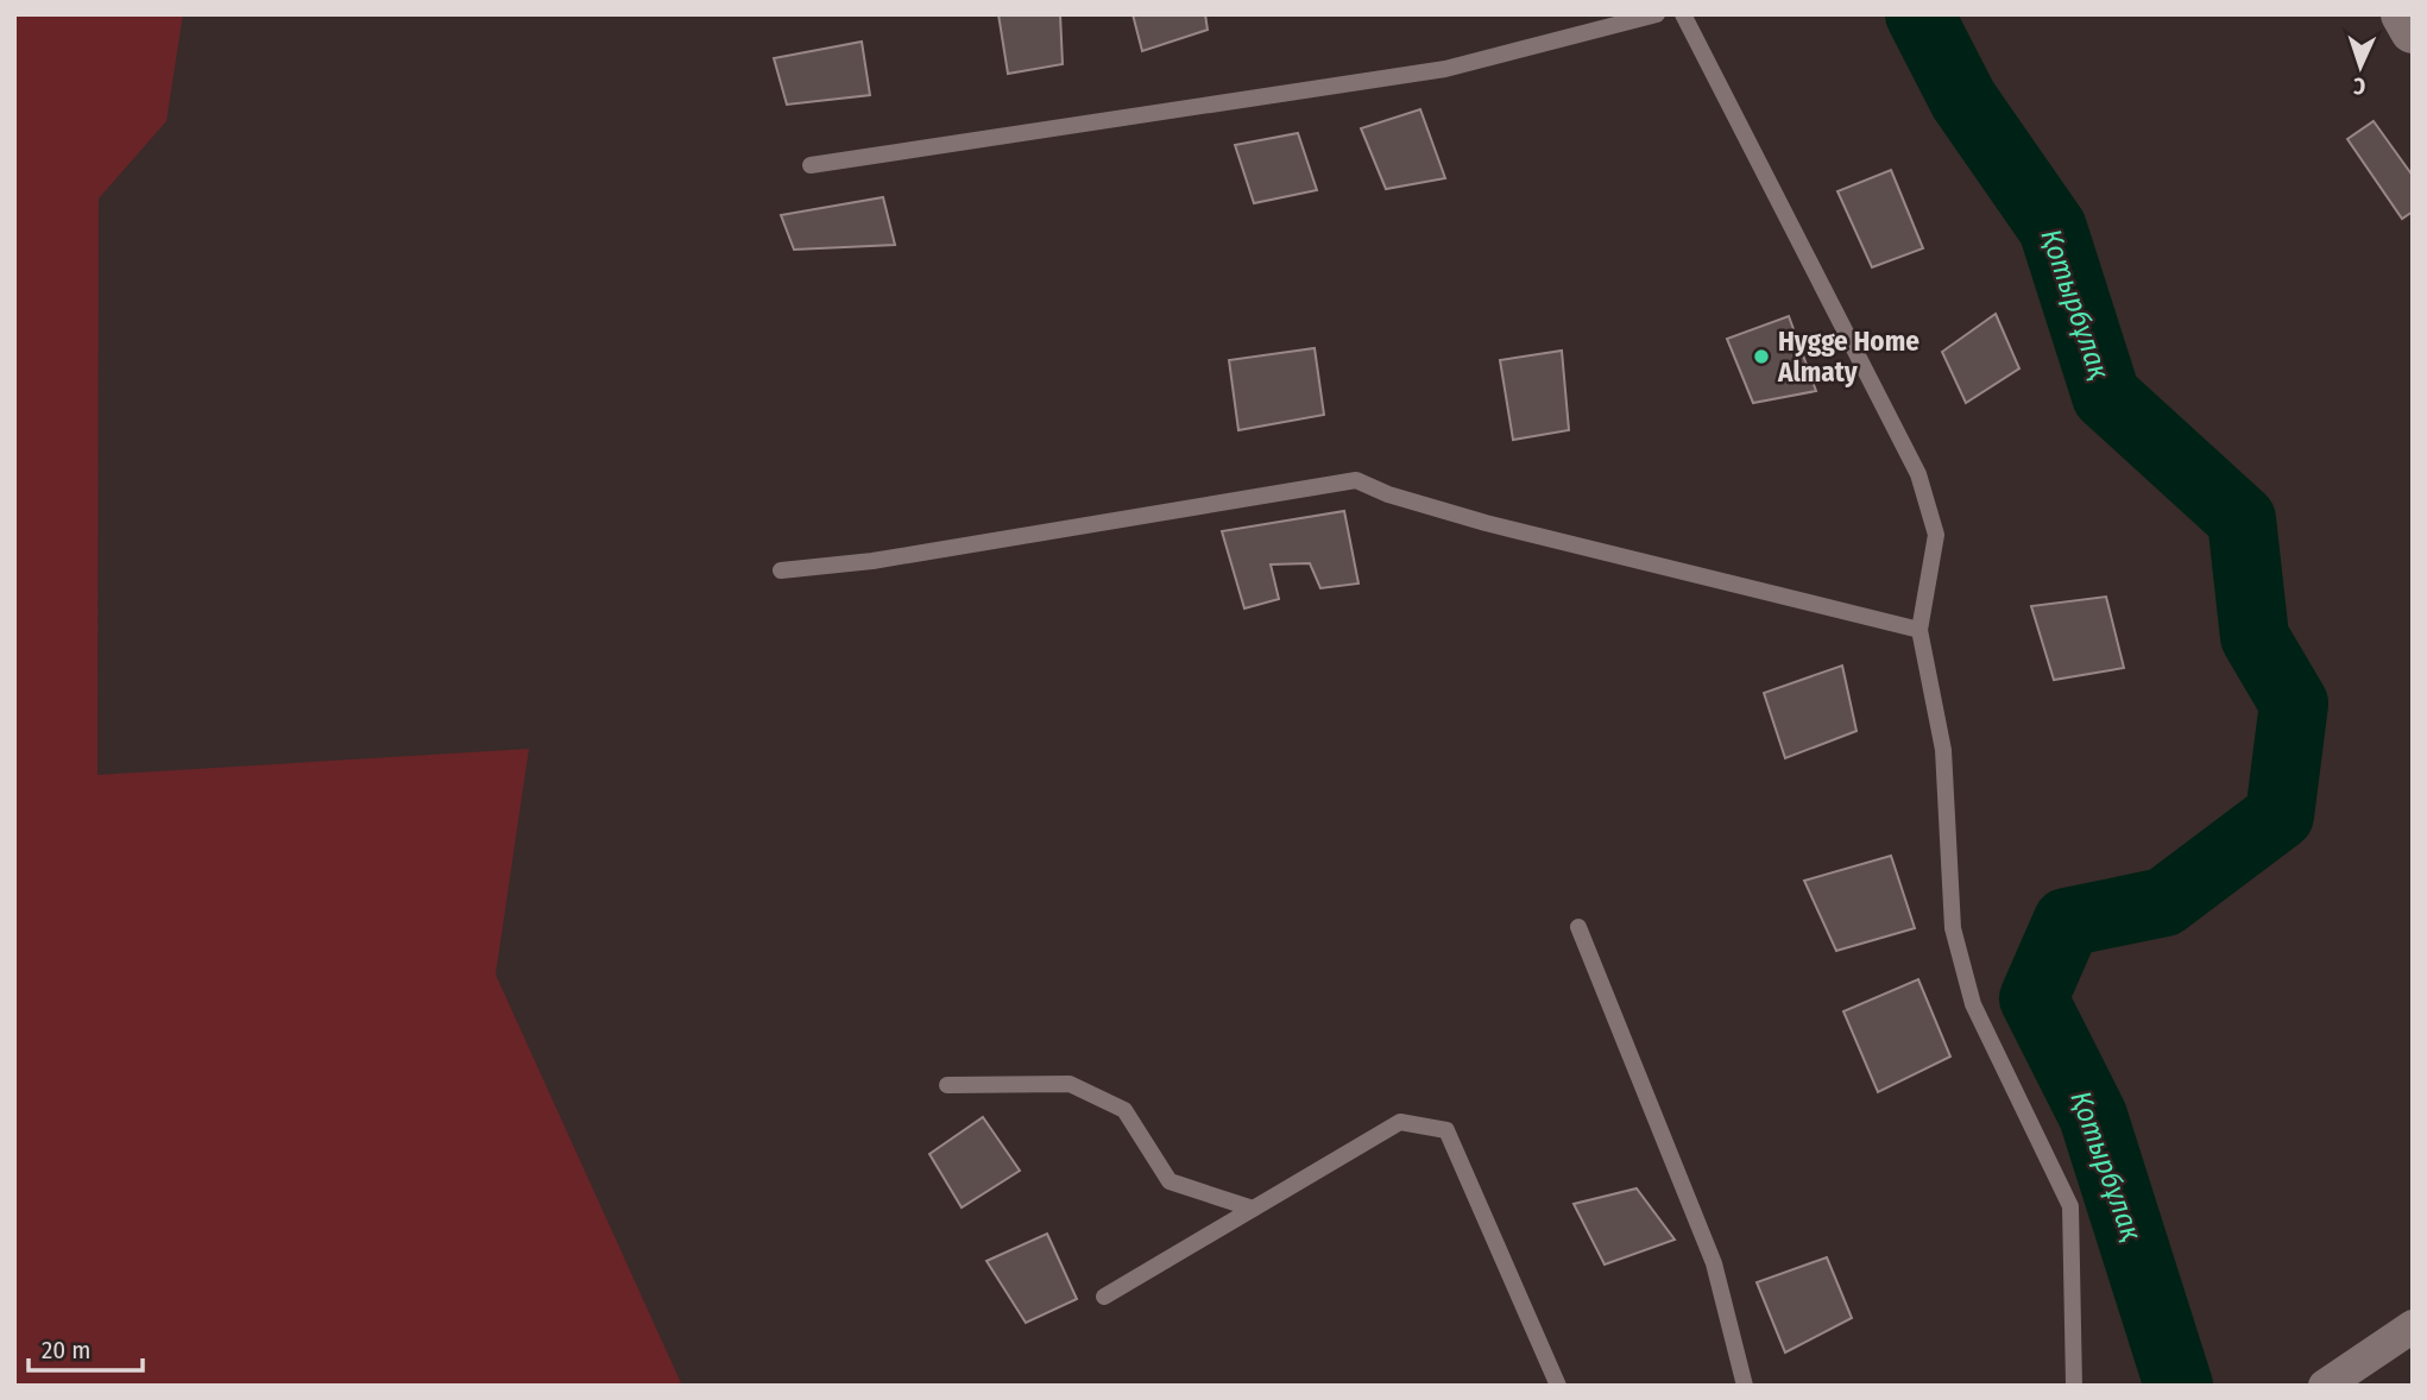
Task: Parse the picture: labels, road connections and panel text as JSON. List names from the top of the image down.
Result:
{
  "water": ["Қотырбұлақ"],
  "places": ["Hygge Home Almaty"],
  "scale_bar": "20 m",
  "north": "bottom"
}
